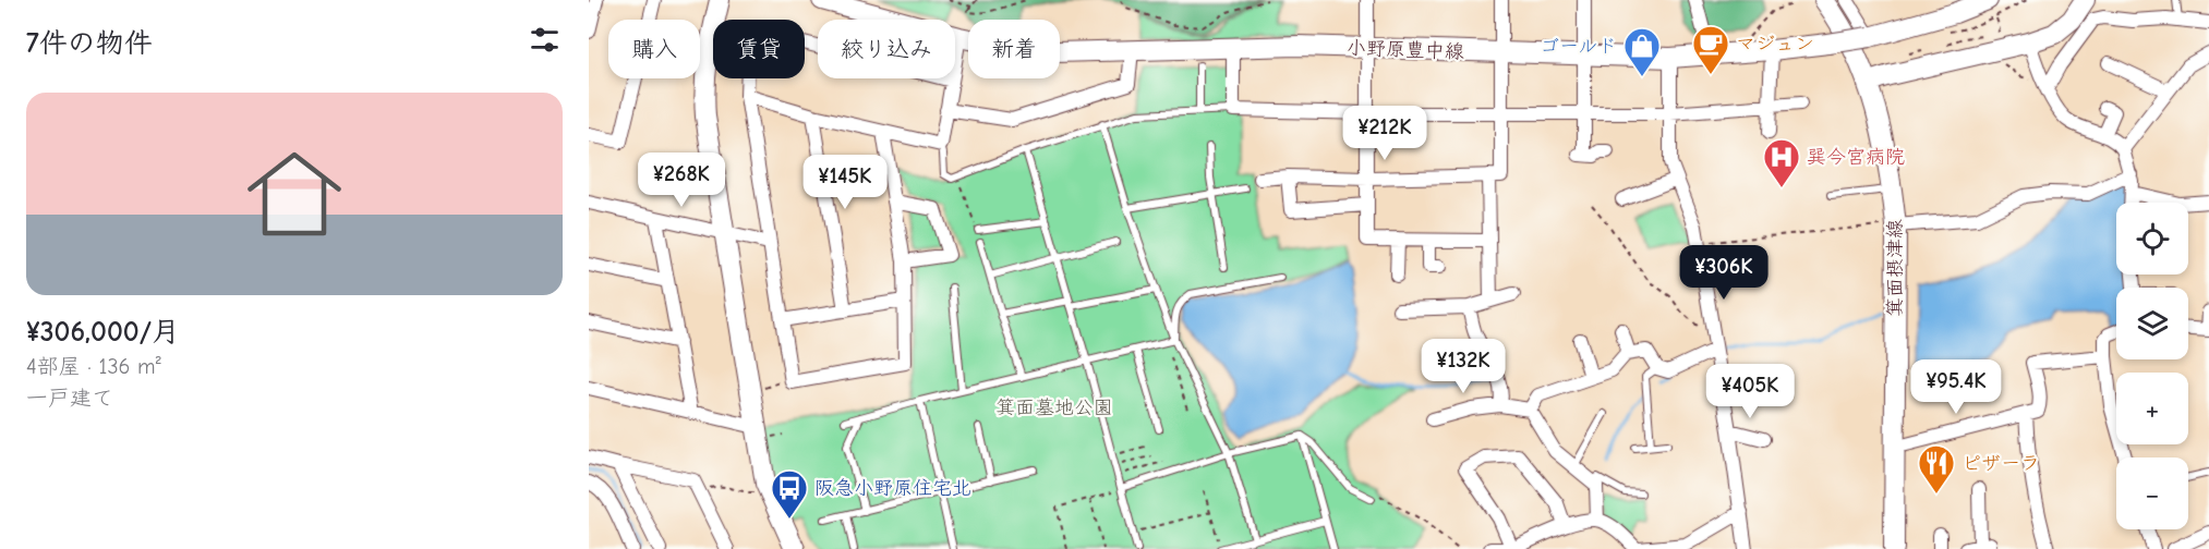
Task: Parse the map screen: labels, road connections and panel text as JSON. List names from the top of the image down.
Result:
{
  "streets": {
    "street": ["小野原豊中線", "箕面摂津線"]
  },
  "parks": ["箕面墓地公園"],
  "places": {
    "cafe": ["マジュン"],
    "shop": ["ゴールド"],
    "hospital": ["巽今宮病院"],
    "restaurant": ["ピザーラ"],
    "bus stop": ["阪急小野原住宅北"]
  },
  "page": {
    "heading": "7件の物件",
    "chip": [
      "購入",
      "賃貸",
      "絞り込み",
      "新着"
    ],
    "list": [
      {
        "name": "¥306,000/月",
        "note": "4部屋 · 136 m² · 一戸建て"
      }
    ],
    "price": [
      "¥212K",
      "¥268K",
      "¥145K",
      "¥306K",
      "¥132K",
      "¥95.4K",
      "¥405K"
    ],
    "map_buttons": ["+", "−"]
  }
}
